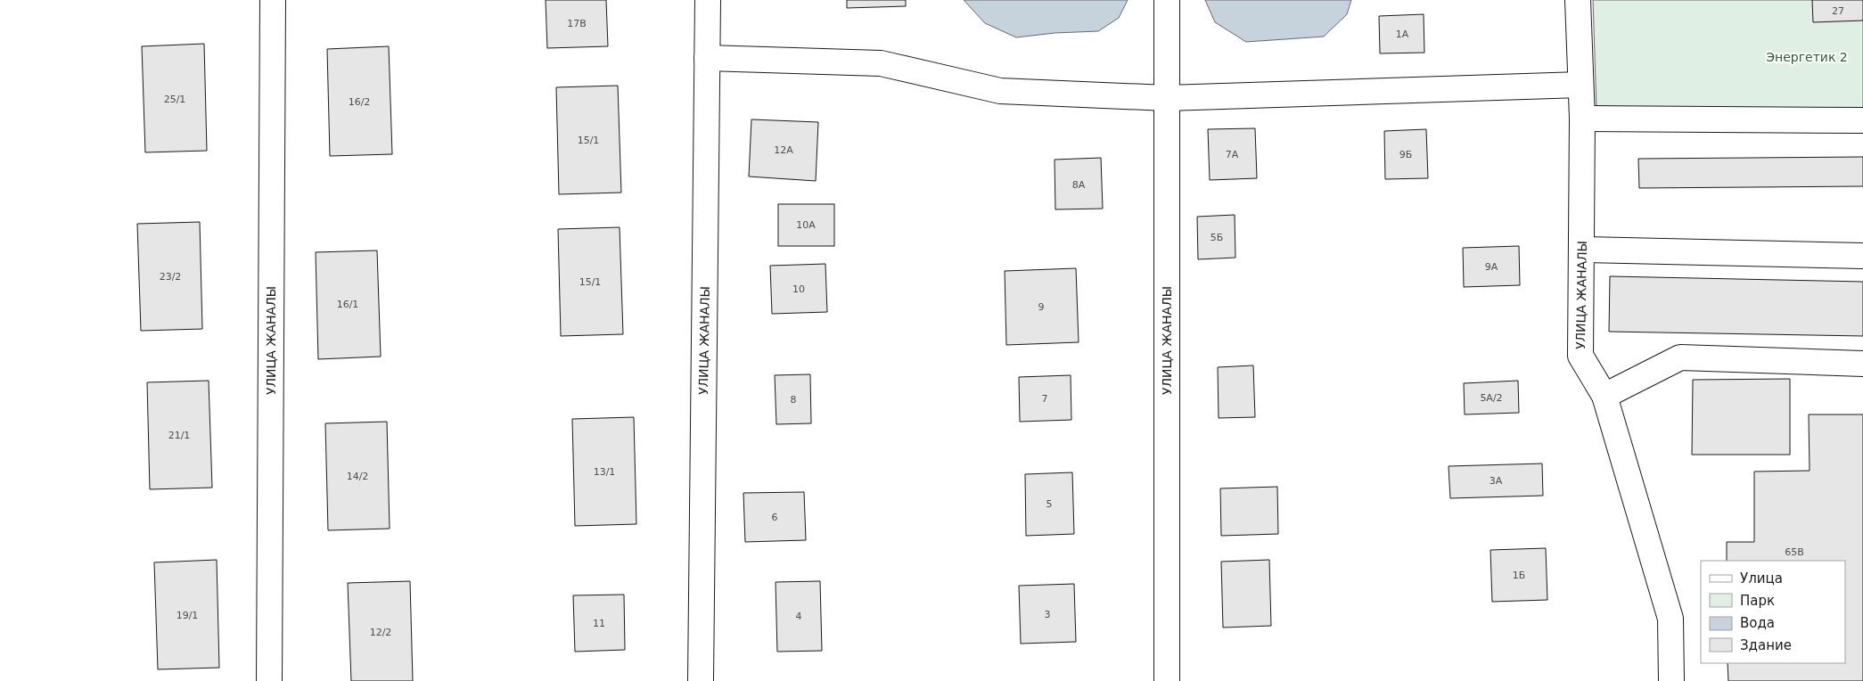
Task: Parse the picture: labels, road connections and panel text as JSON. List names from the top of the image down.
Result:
{
  "streets": {
    "street": ["УЛИЦА ЖАНАЛЫ"]
  },
  "parks": ["Энергетик 2"],
  "house_numbers": [
    "27",
    "17В",
    "1А",
    "25/1",
    "16/2",
    "15/1",
    "12А",
    "7А",
    "9Б",
    "8А",
    "10А",
    "5Б",
    "9А",
    "23/2",
    "15/1",
    "10",
    "16/1",
    "9",
    "5А/2",
    "7",
    "8",
    "21/1",
    "13/1",
    "14/2",
    "3А",
    "5",
    "6",
    "65В",
    "1Б",
    "3",
    "19/1",
    "4",
    "11",
    "12/2"
  ],
  "legend": [
    "Улица",
    "Парк",
    "Вода",
    "Здание"
  ]
}
